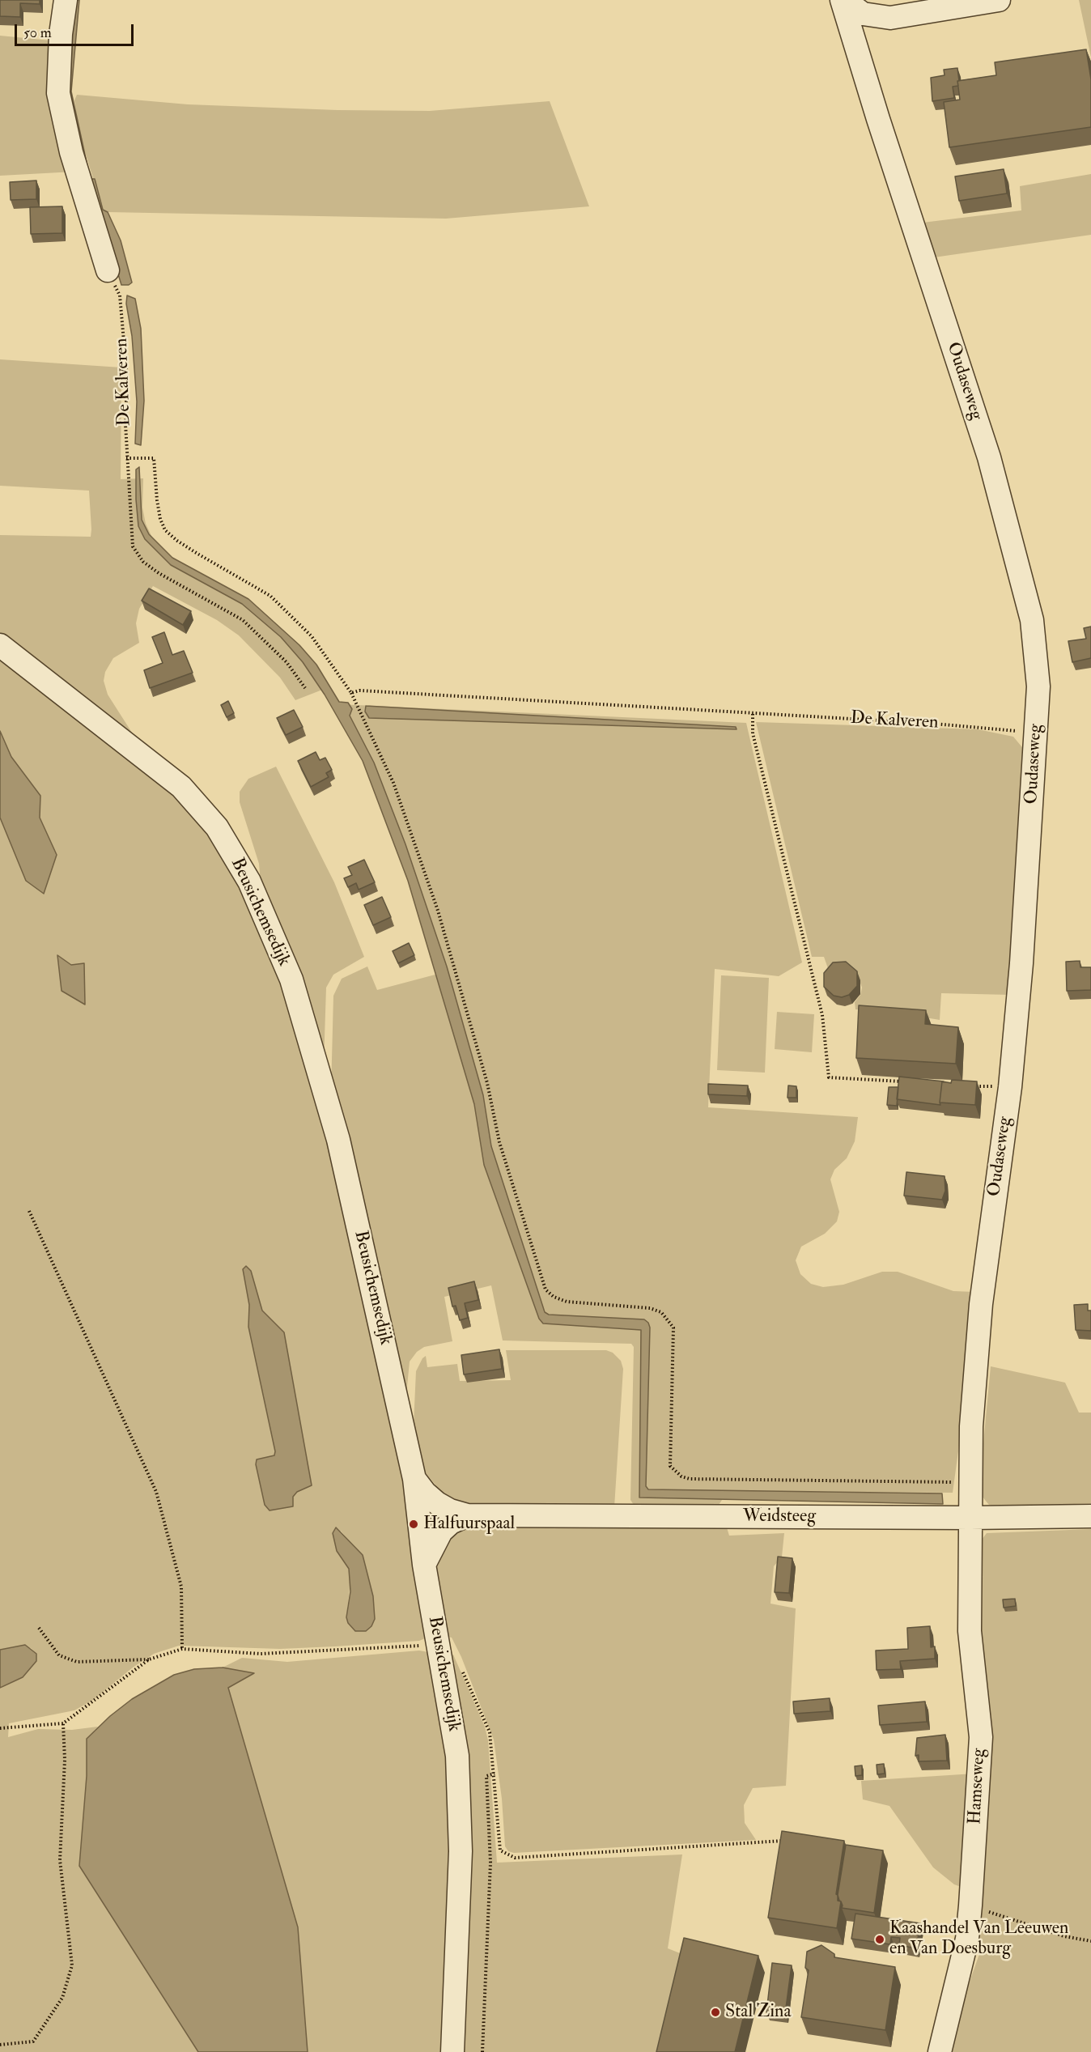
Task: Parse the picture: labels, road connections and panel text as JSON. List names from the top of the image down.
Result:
{
  "streets": {
    "street": [
      "Oudaseweg",
      "Beusichemsedijk",
      "Weidsteeg",
      "Hamseweg"
    ],
    "path": ["De Kalveren"]
  },
  "crossings": [
    ["Oudaseweg", "De Kalveren"],
    ["Oudaseweg", "Weidsteeg"],
    ["Oudaseweg", "Hamseweg"],
    ["Beusichemsedijk", "Weidsteeg"],
    ["Weidsteeg", "Hamseweg"]
  ],
  "places": ["Halfuurspaal", "Kaashandel Van Leeuwen en Van Doesburg", "Stal Zina"],
  "scale_bar": "50 m"
}
